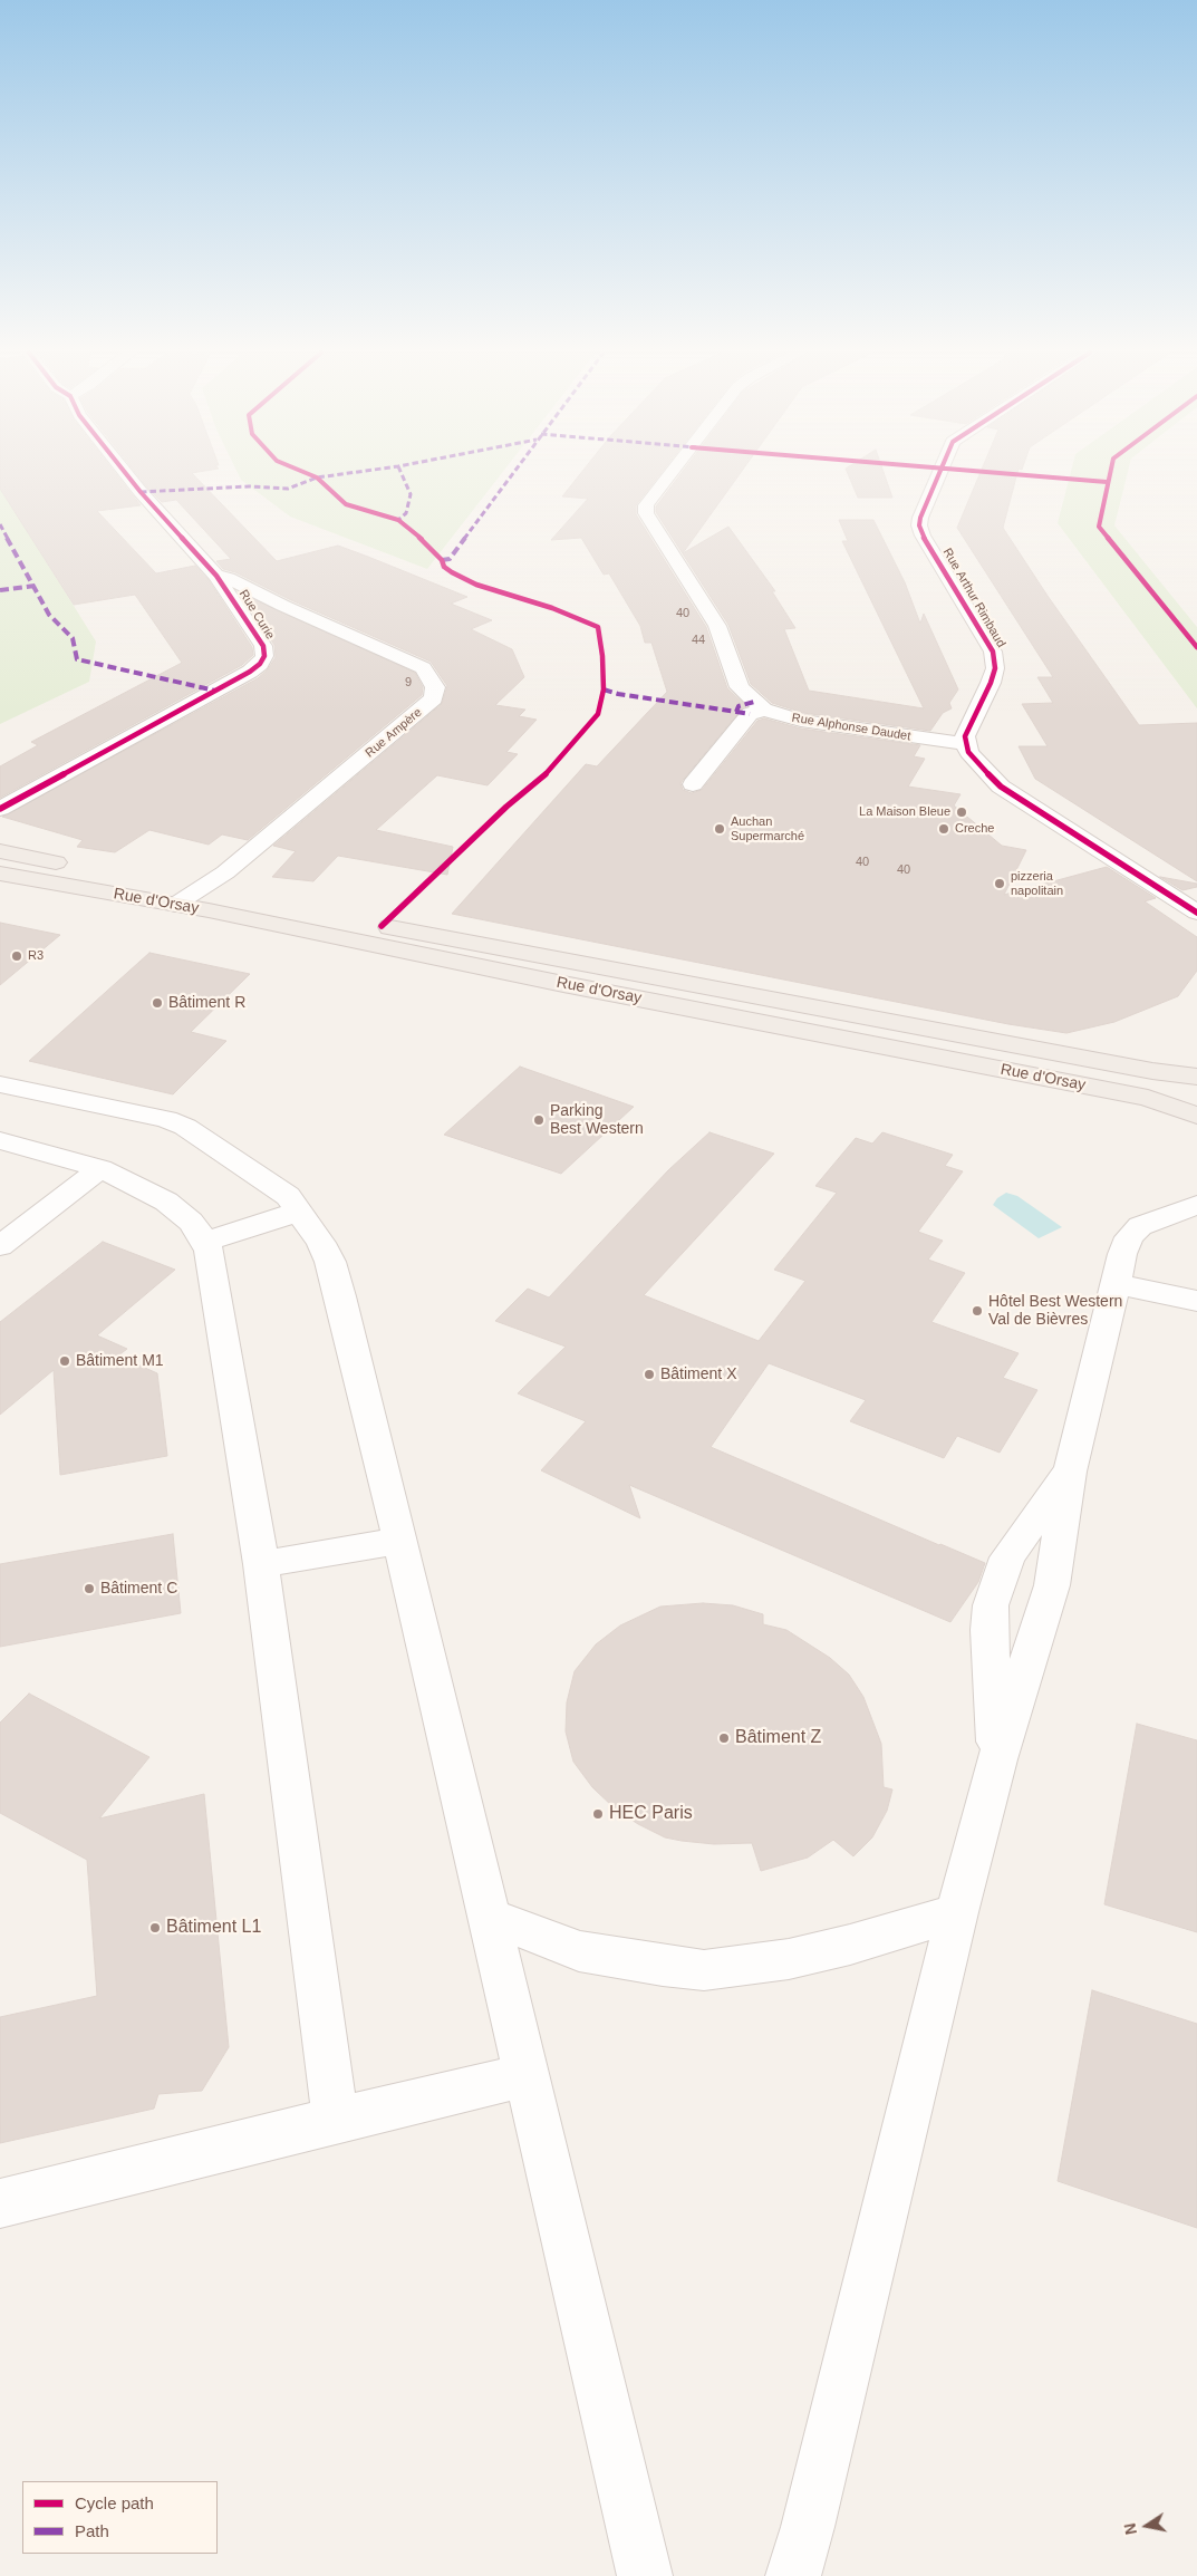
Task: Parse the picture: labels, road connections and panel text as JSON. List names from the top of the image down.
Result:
{
  "streets": {
    "main road": ["Rue d'Orsay"],
    "street": [
      "Rue Arthur Rimbaud",
      "Rue Curie",
      "Rue Alphonse Daudet",
      "Rue Ampère"
    ]
  },
  "crossings": [
    ["Rue Arthur Rimbaud", "Rue Alphonse Daudet"],
    ["Rue Curie", "Rue Ampère"],
    ["Rue Ampère", "Rue d'Orsay"]
  ],
  "places": [
    "La Maison Bleue",
    "Auchan Supermarché",
    "Creche",
    "pizzeria napolitain",
    "R3",
    "Bâtiment R",
    "Parking Best Western",
    "Hôtel Best Western Val de Bièvres",
    "Bâtiment M1",
    "Bâtiment X",
    "Bâtiment C",
    "Bâtiment Z",
    "HEC Paris",
    "Bâtiment L1"
  ],
  "house_numbers": [
    "40",
    "44",
    "9",
    "40",
    "40"
  ],
  "legend": ["Cycle path", "Path"],
  "north": "left"
}
